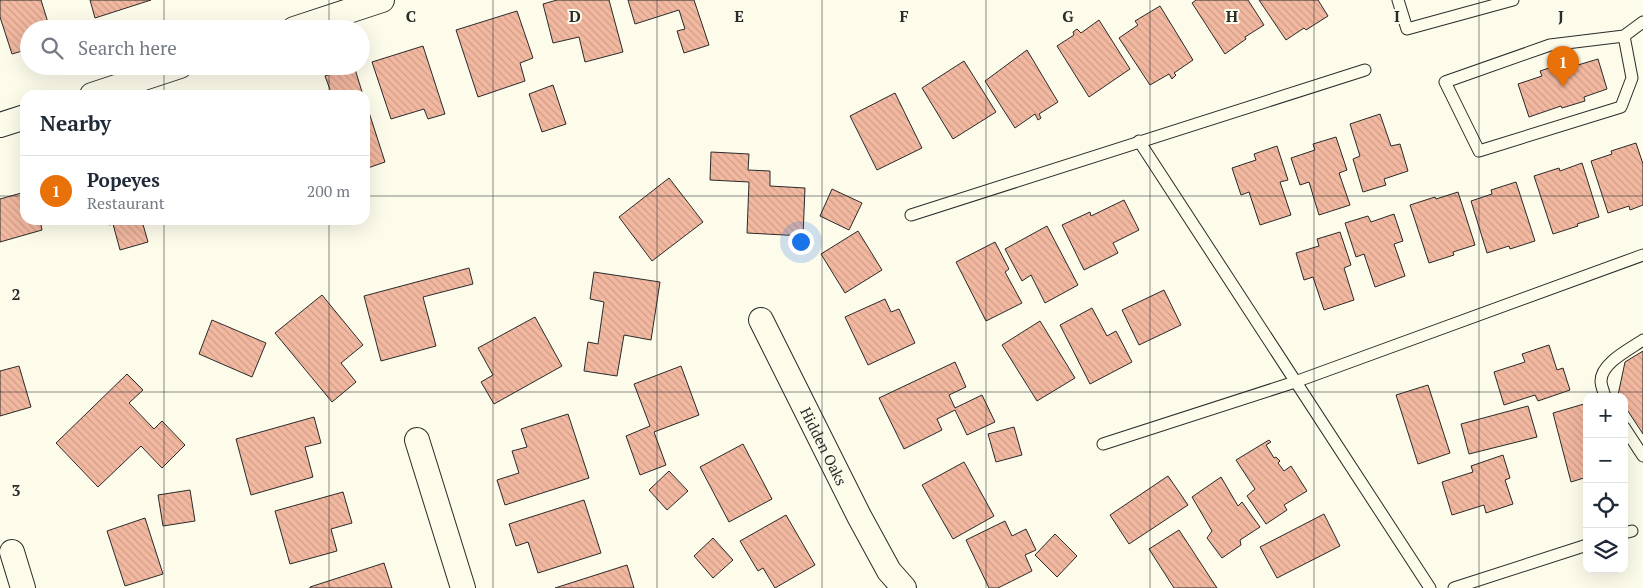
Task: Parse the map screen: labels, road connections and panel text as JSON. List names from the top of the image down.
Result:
{
  "streets": {
    "street": ["Hidden Oaks"]
  },
  "page": {
    "search": "Search here",
    "pins": "1",
    "heading": "Nearby",
    "list": [
      {
        "mark": "1",
        "name": "Popeyes",
        "note": "Restaurant",
        "value": "200 m"
      }
    ],
    "map_buttons": ["+", "−"]
  },
  "grid": {
    "columns": [
      "C",
      "D",
      "E",
      "F",
      "G",
      "H",
      "I",
      "J"
    ],
    "rows": ["2", "3"]
  }
}
